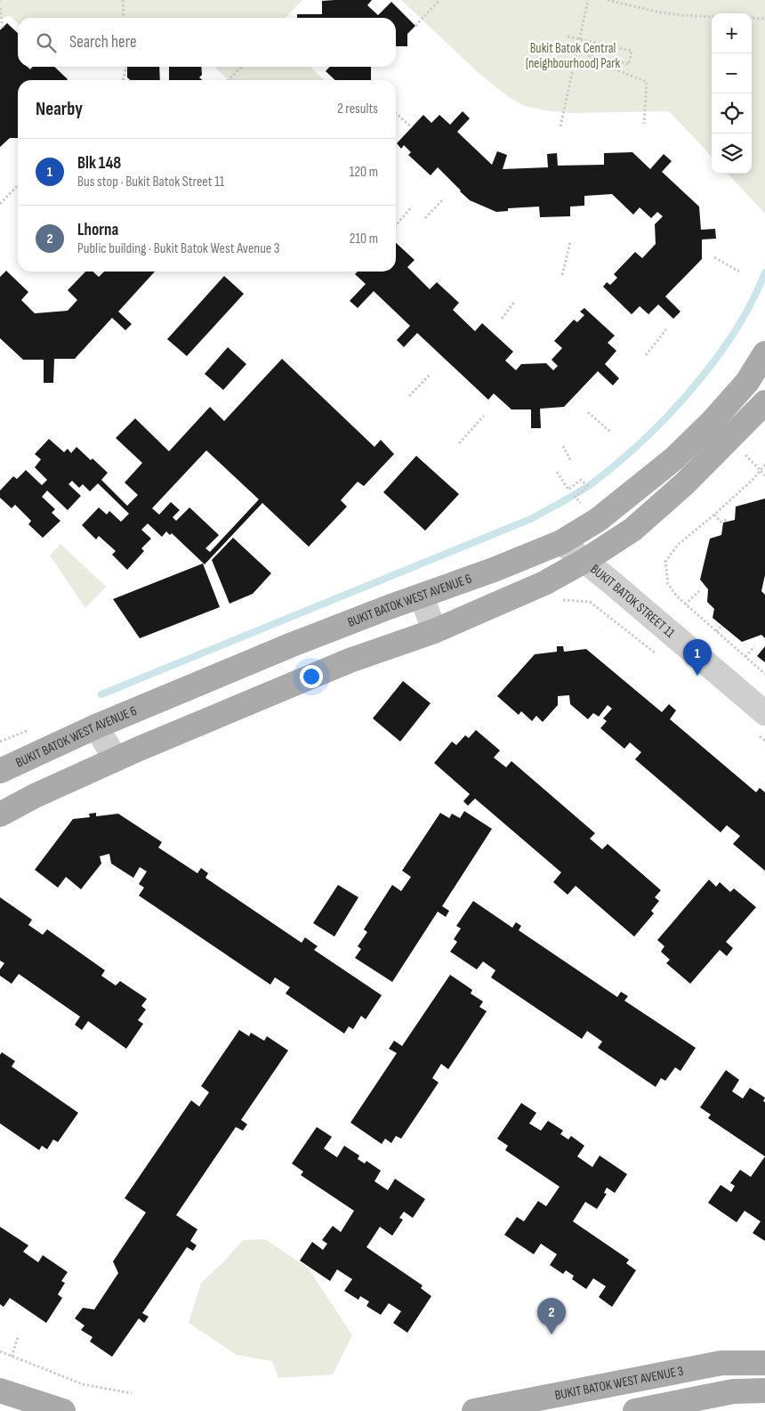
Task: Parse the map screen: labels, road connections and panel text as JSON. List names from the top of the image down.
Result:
{
  "streets": {
    "main road": ["BUKIT BATOK WEST AVENUE 6", "BUKIT BATOK WEST AVENUE 3"],
    "street": ["BUKIT BATOK STREET 11"]
  },
  "crossings": [
    ["BUKIT BATOK WEST AVENUE 6", "BUKIT BATOK STREET 11"]
  ],
  "parks": ["Bukit Batok Central (neighbourhood) Park"],
  "page": {
    "map_buttons": ["+", "−"],
    "search": "Search here",
    "heading": ["Nearby", "2 results"],
    "list": [
      {
        "mark": "1",
        "name": "Blk 148",
        "note": "Bus stop · Bukit Batok Street 11",
        "value": "120 m"
      },
      {
        "mark": "2",
        "name": "Lhorna",
        "note": "Public building · Bukit Batok West Avenue 3",
        "value": "210 m"
      }
    ],
    "pins": ["1", "2"]
  }
}
